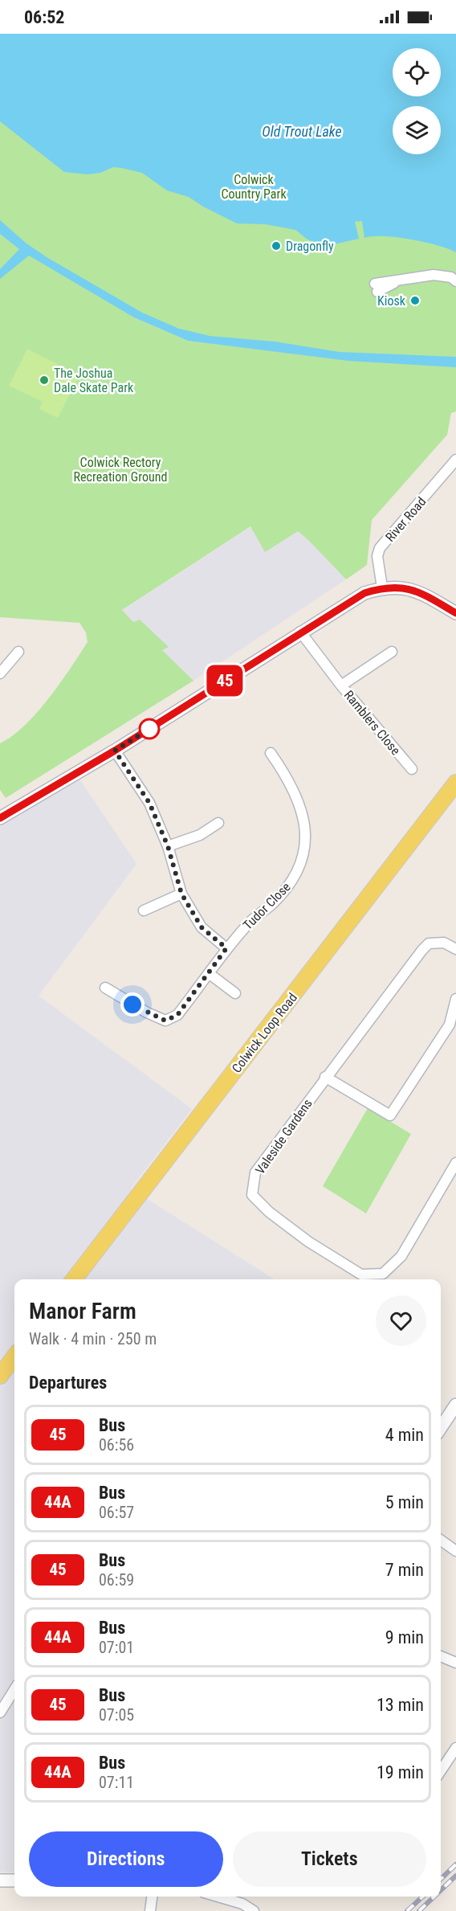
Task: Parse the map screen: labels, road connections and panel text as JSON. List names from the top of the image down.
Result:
{
  "streets": {
    "main road": ["Colwick Loop Road"],
    "street": [
      "River Road",
      "Ramblers Close",
      "Tudor Close",
      "Valeside Gardens"
    ]
  },
  "water": ["Old Trout Lake"],
  "parks": ["Colwick Country Park", "Colwick Rectory Recreation Ground"],
  "places": ["Dragonfly", "Kiosk", "The Joshua Dale Skate Park"],
  "lines": ["bus line 45"],
  "page": {
    "status": "06:52",
    "on_map": "45",
    "heading": [
      ["Manor Farm", "Walk · 4 min · 250 m"],
      "Departures"
    ],
    "list": [
      {
        "mark": "45",
        "name": "Bus",
        "note": "06:56",
        "value": "4 min"
      },
      {
        "mark": "44A",
        "name": "Bus",
        "note": "06:57",
        "value": "5 min"
      },
      {
        "mark": "45",
        "name": "Bus",
        "note": "06:59",
        "value": "7 min"
      },
      {
        "mark": "44A",
        "name": "Bus",
        "note": "07:01",
        "value": "9 min"
      },
      {
        "mark": "45",
        "name": "Bus",
        "note": "07:05",
        "value": "13 min"
      },
      {
        "mark": "44A",
        "name": "Bus",
        "note": "07:11",
        "value": "19 min"
      }
    ],
    "buttons": ["Directions", "Tickets"]
  }
}
